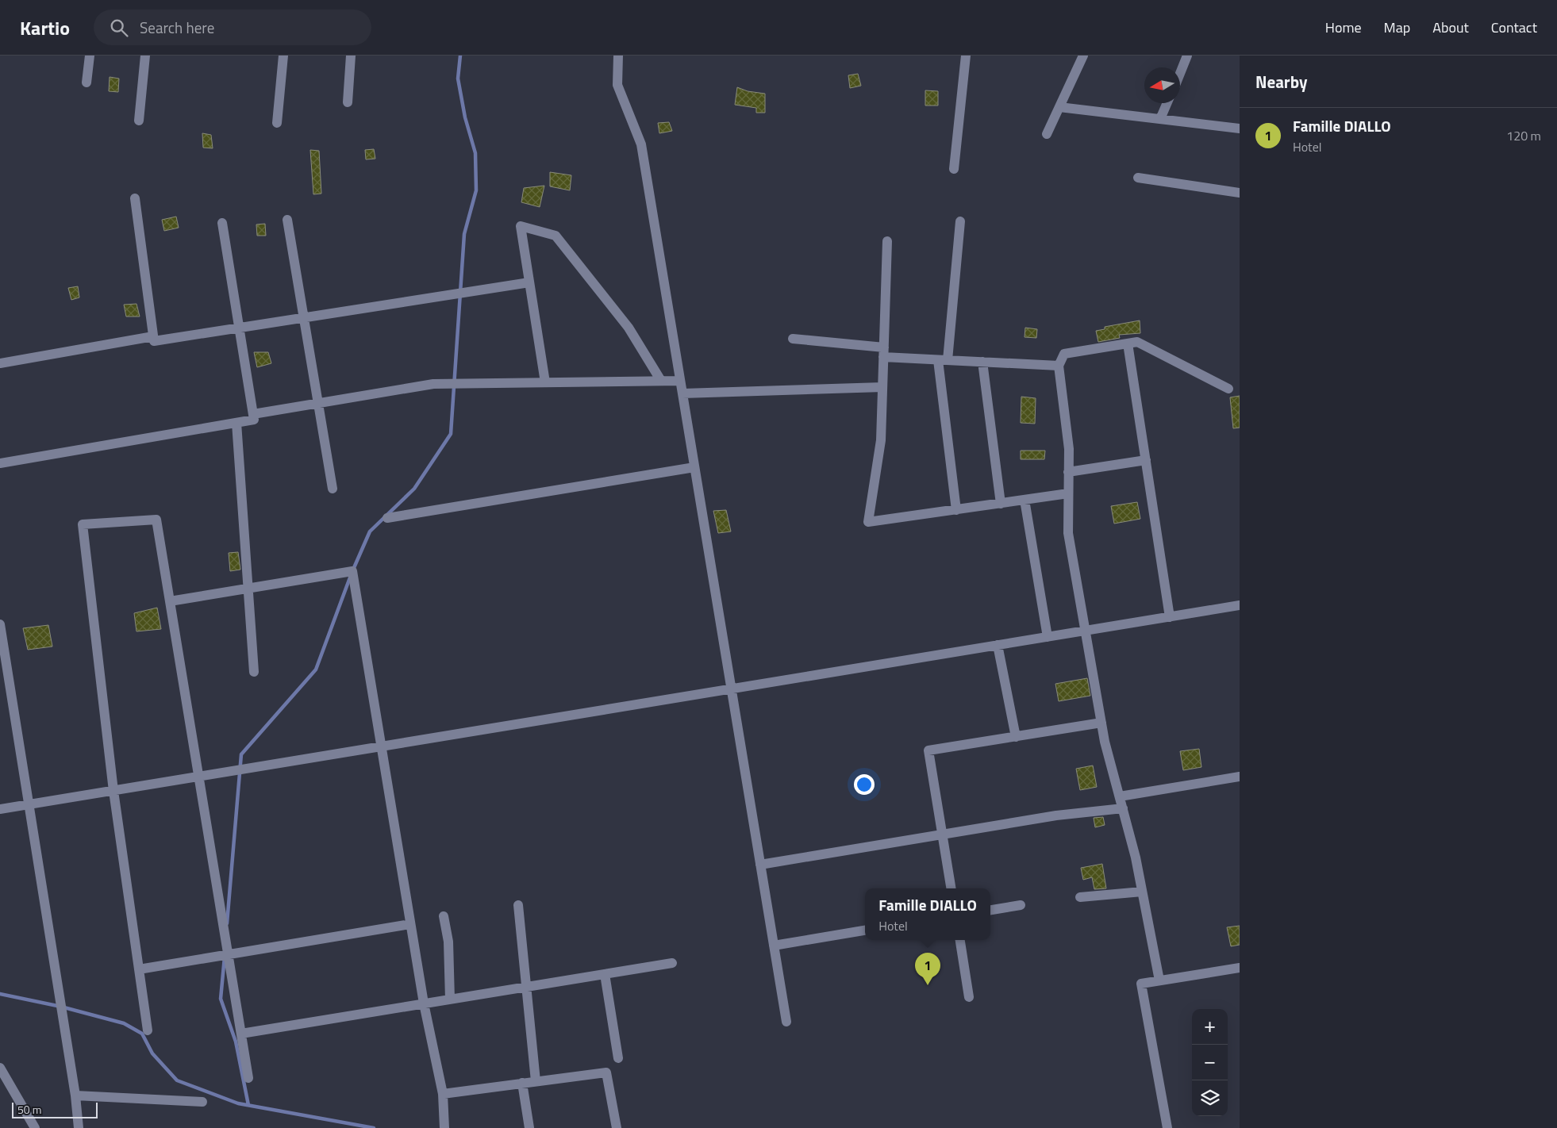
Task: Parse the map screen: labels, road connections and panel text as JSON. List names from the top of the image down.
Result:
{
  "scale_bar": "50 m",
  "north": "left",
  "page": {
    "header": "Kartio",
    "search": "Search here",
    "nav": [
      "Home",
      "Map",
      "About",
      "Contact"
    ],
    "heading": "Nearby",
    "list": [
      {
        "mark": "1",
        "name": "Famille DIALLO",
        "note": "Hotel",
        "value": "120 m"
      }
    ],
    "popup": ["Famille DIALLO", "Hotel"],
    "pins": "1",
    "map_buttons": ["+", "−"],
    "scale": "50 m"
  }
}
